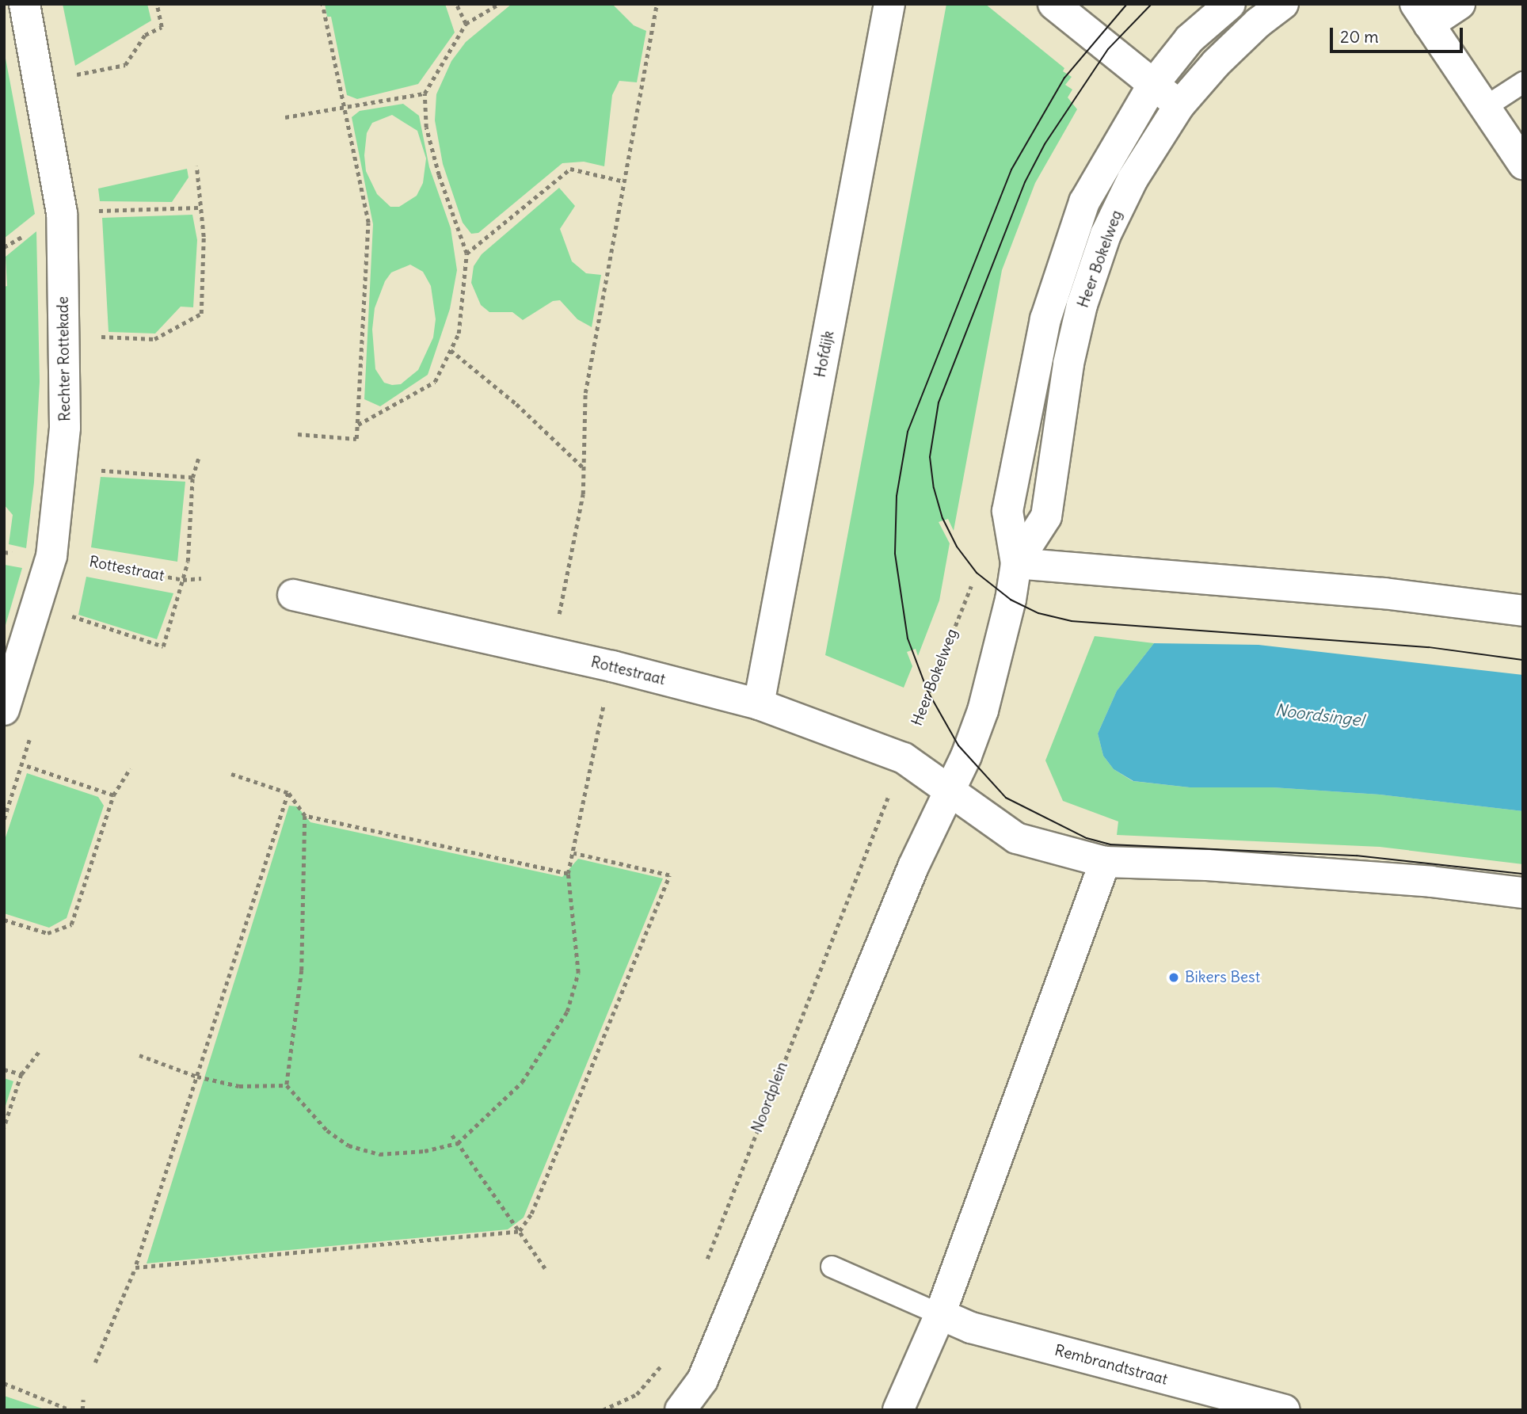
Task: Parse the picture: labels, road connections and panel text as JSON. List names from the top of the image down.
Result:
{
  "streets": {
    "street": [
      "Heer Bokelweg",
      "Hofdijk",
      "Rechter Rottekade",
      "Rottestraat",
      "Rembrandtstraat"
    ],
    "path": ["Noordplein"]
  },
  "crossings": [
    ["Heer Bokelweg", "Rottestraat"],
    ["Heer Bokelweg", "Noordplein"],
    ["Hofdijk", "Rottestraat"],
    ["Rechter Rottekade", "Rottestraat"],
    ["Rottestraat", "Noordplein"]
  ],
  "water": ["Noordsingel"],
  "places": ["Bikers Best"],
  "scale_bar": "20 m"
}
